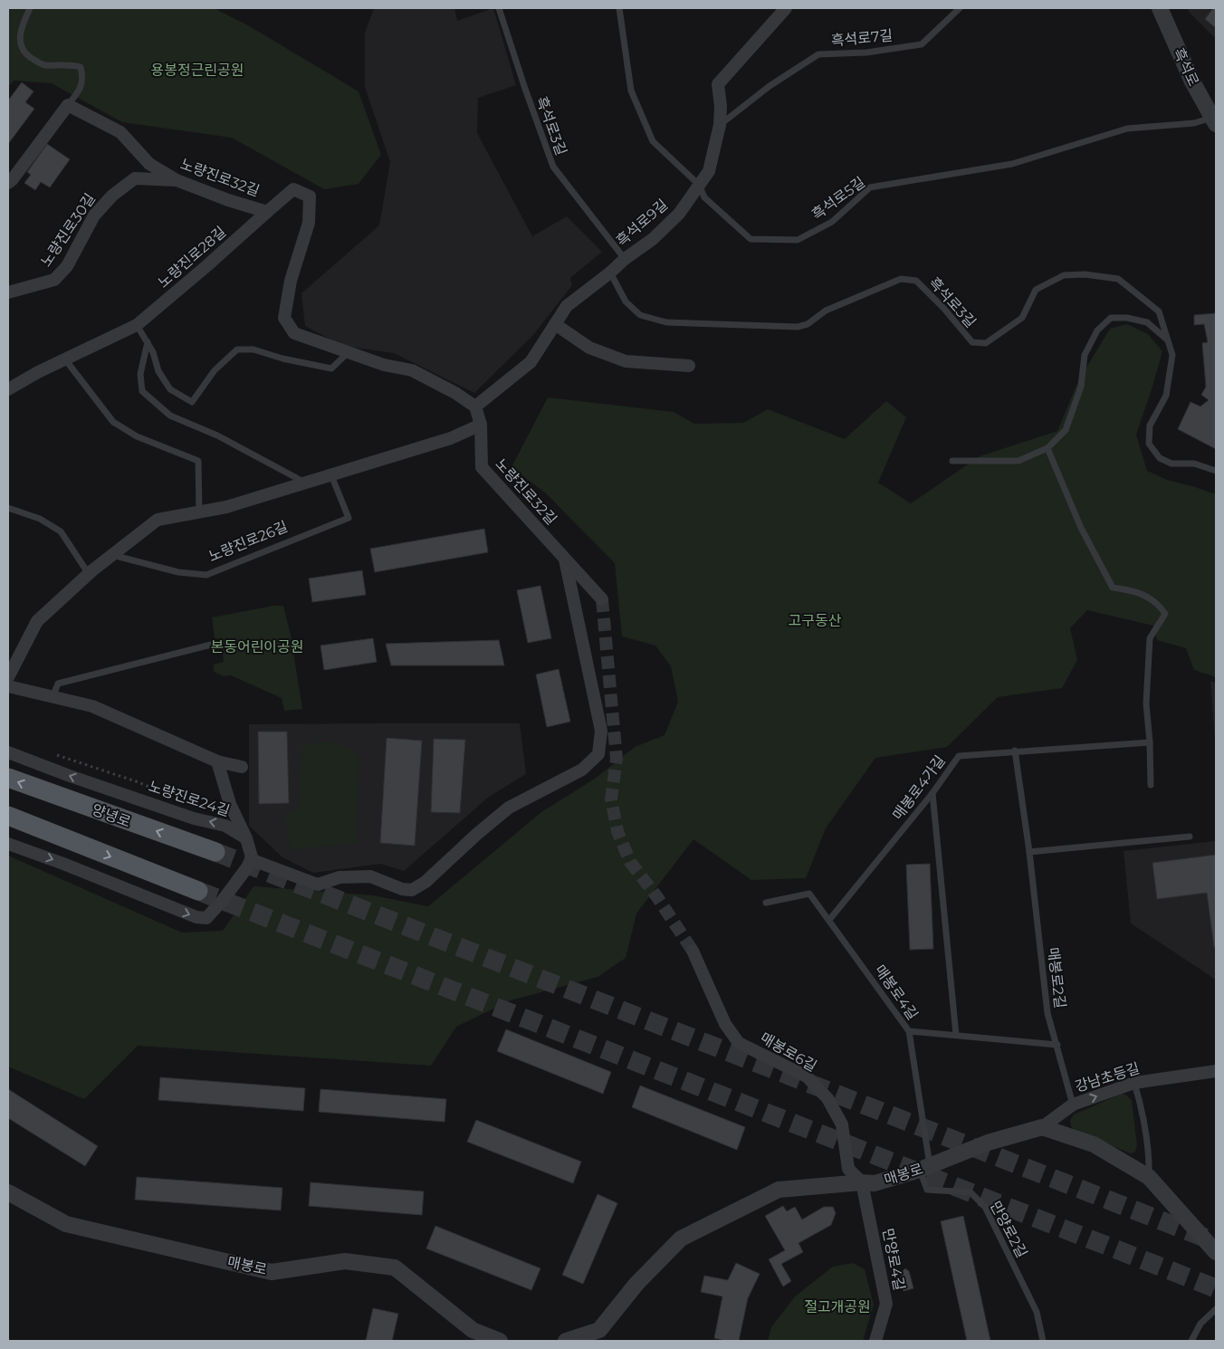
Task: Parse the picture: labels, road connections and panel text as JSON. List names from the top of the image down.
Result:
{
  "streets": {
    "main road": ["양녕로"],
    "street": [
      "흑석로",
      "노량진로32길",
      "흑석로9길",
      "노량진로30길",
      "노량진로28길",
      "노량진로24길",
      "매봉로6길",
      "강남초등길",
      "매봉로",
      "만양로4길"
    ],
    "lane": [
      "흑석로7길",
      "흑석로3길",
      "흑석로5길",
      "노량진로26길",
      "매봉로4가길",
      "매봉로2길",
      "매봉로4길",
      "만양로2길"
    ]
  },
  "crossings": [
    ["흑석로7길", "흑석로9길"],
    ["흑석로", "흑석로5길"],
    ["흑석로3길", "흑석로9길"],
    ["노량진로32길", "흑석로9길"],
    ["노량진로32길", "노량진로30길"],
    ["노량진로32길", "노량진로28길"],
    ["흑석로5길", "흑석로9길"],
    ["매봉로4가길", "매봉로2길"],
    ["매봉로4가길", "매봉로4길"],
    ["매봉로2길", "강남초등길"],
    ["매봉로4길", "매봉로"],
    ["매봉로4길", "만양로2길"],
    ["매봉로6길", "매봉로"],
    ["매봉로6길", "만양로4길"],
    ["강남초등길", "매봉로"],
    ["매봉로", "만양로2길"],
    ["매봉로", "만양로4길"]
  ],
  "parks": [
    "용봉정근린공원",
    "고구동산",
    "본동어린이공원",
    "절고개공원"
  ]
}
